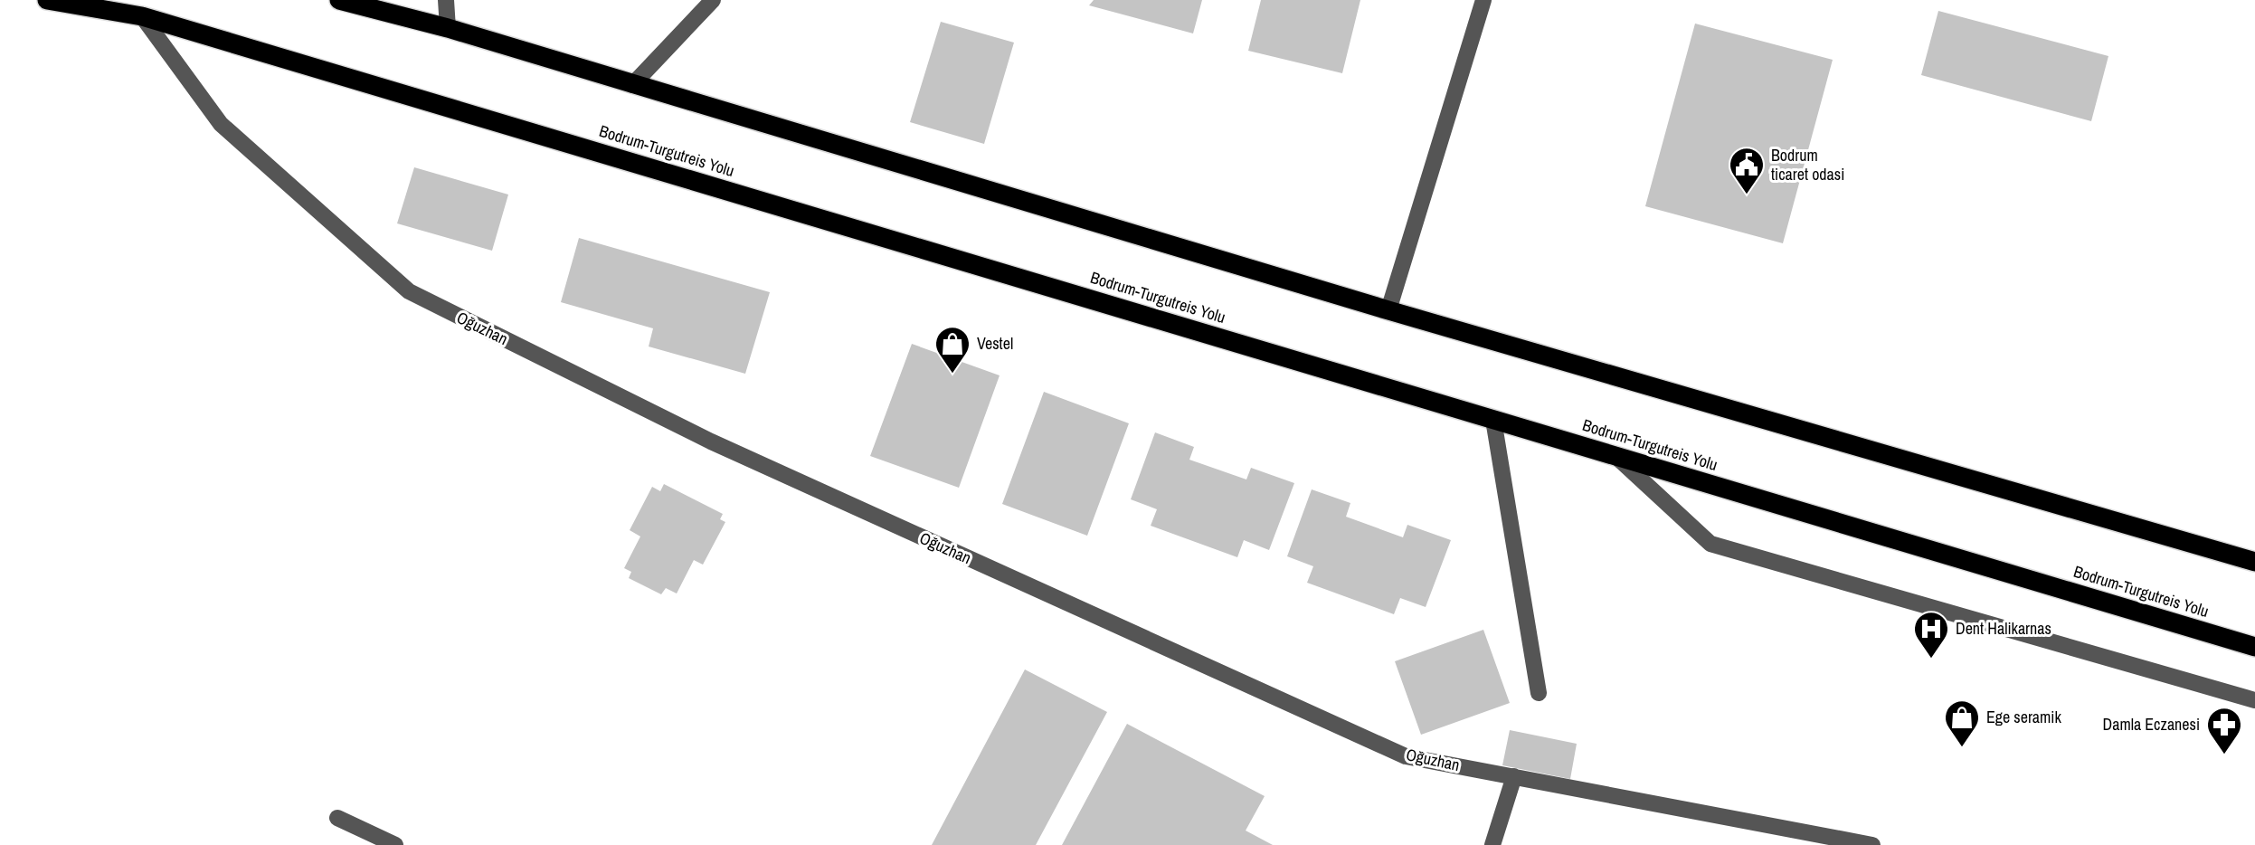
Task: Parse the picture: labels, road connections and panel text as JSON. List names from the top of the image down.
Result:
{
  "streets": {
    "highway": ["Bodrum-Turgutreis Yolu"],
    "street": ["Oğuzhan"]
  },
  "crossings": [
    ["Bodrum-Turgutreis Yolu", "Oğuzhan"]
  ],
  "places": {
    "public building": ["Bodrum ticaret odasi"],
    "shop": ["Vestel", "Ege seramik"],
    "hospital": ["Dent Halikarnas"],
    "pharmacy": ["Damla Eczanesi"]
  }
}
